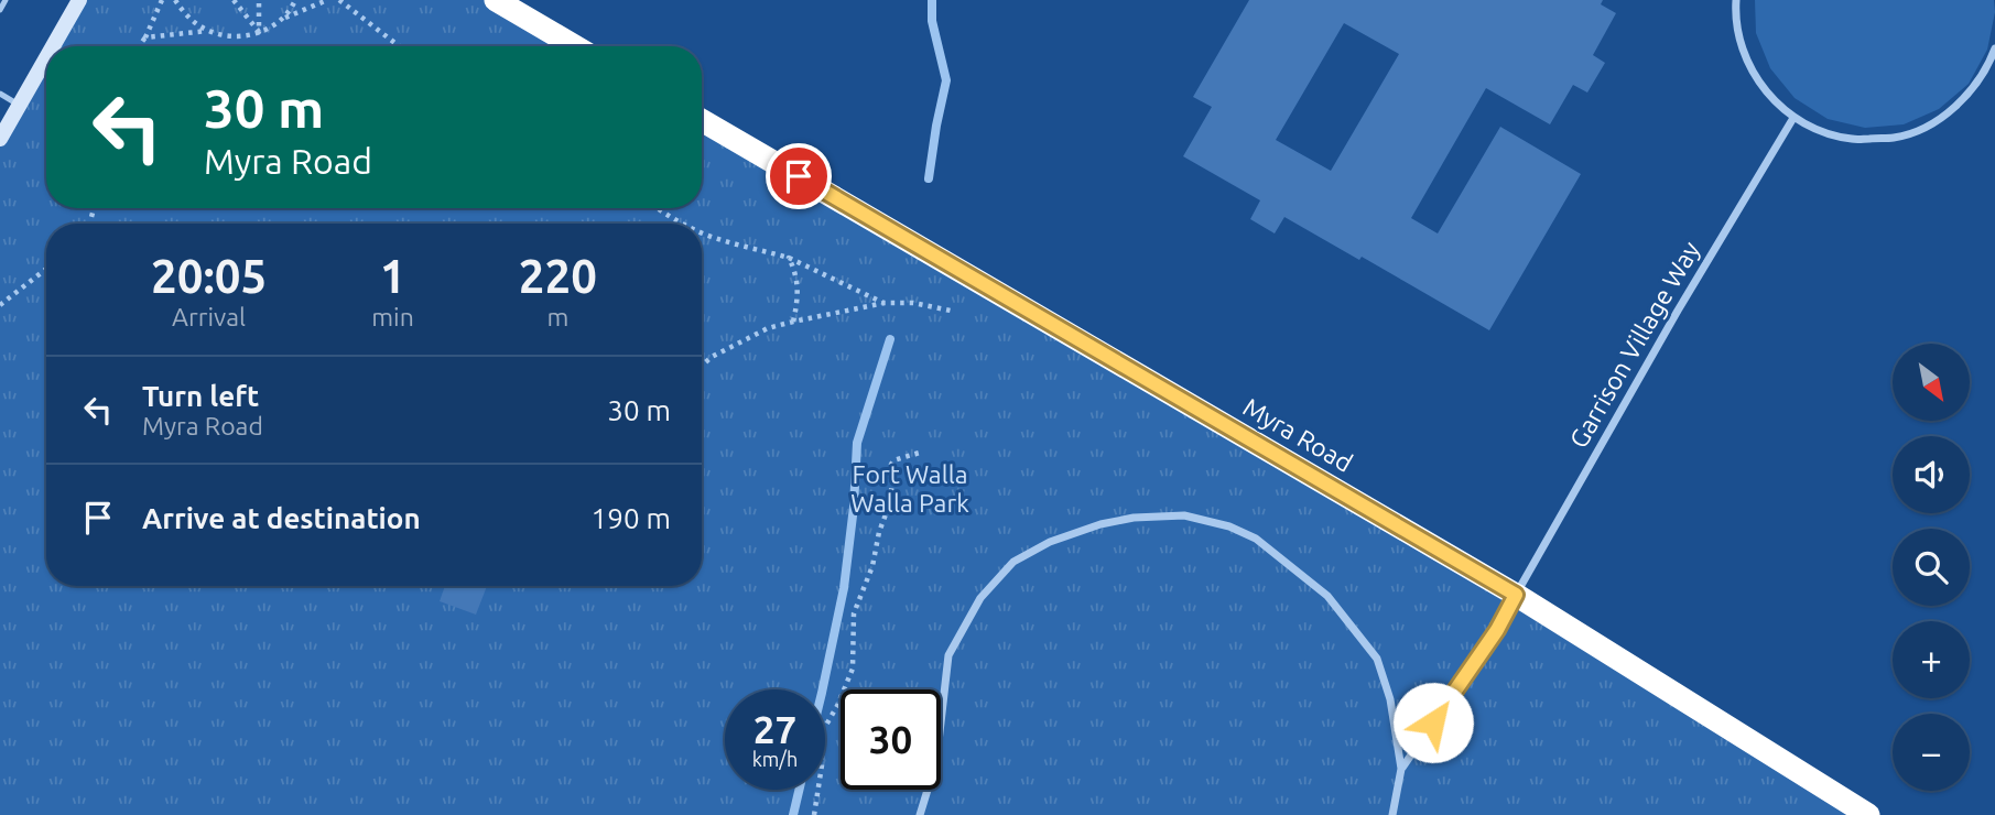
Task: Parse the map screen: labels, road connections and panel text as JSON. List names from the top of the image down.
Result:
{
  "streets": {
    "highway": ["Myra Road"],
    "street": ["Garrison Village Way"]
  },
  "crossings": [
    ["Garrison Village Way", "Myra Road"]
  ],
  "parks": ["Fort Walla Walla Park"],
  "north": "bottom right",
  "page": {
    "turn": ["30 m", "Myra Road"],
    "eta": [
      "20:05",
      "Arrival",
      "1",
      "min",
      "220",
      "m"
    ],
    "map_buttons": ["+", "−"],
    "list": [
      {
        "name": "Turn left",
        "note": "Myra Road",
        "value": "30 m"
      },
      {
        "name": "Arrive at destination",
        "value": "190 m"
      }
    ],
    "speed": "27 km/h",
    "limit": "30"
  }
}
